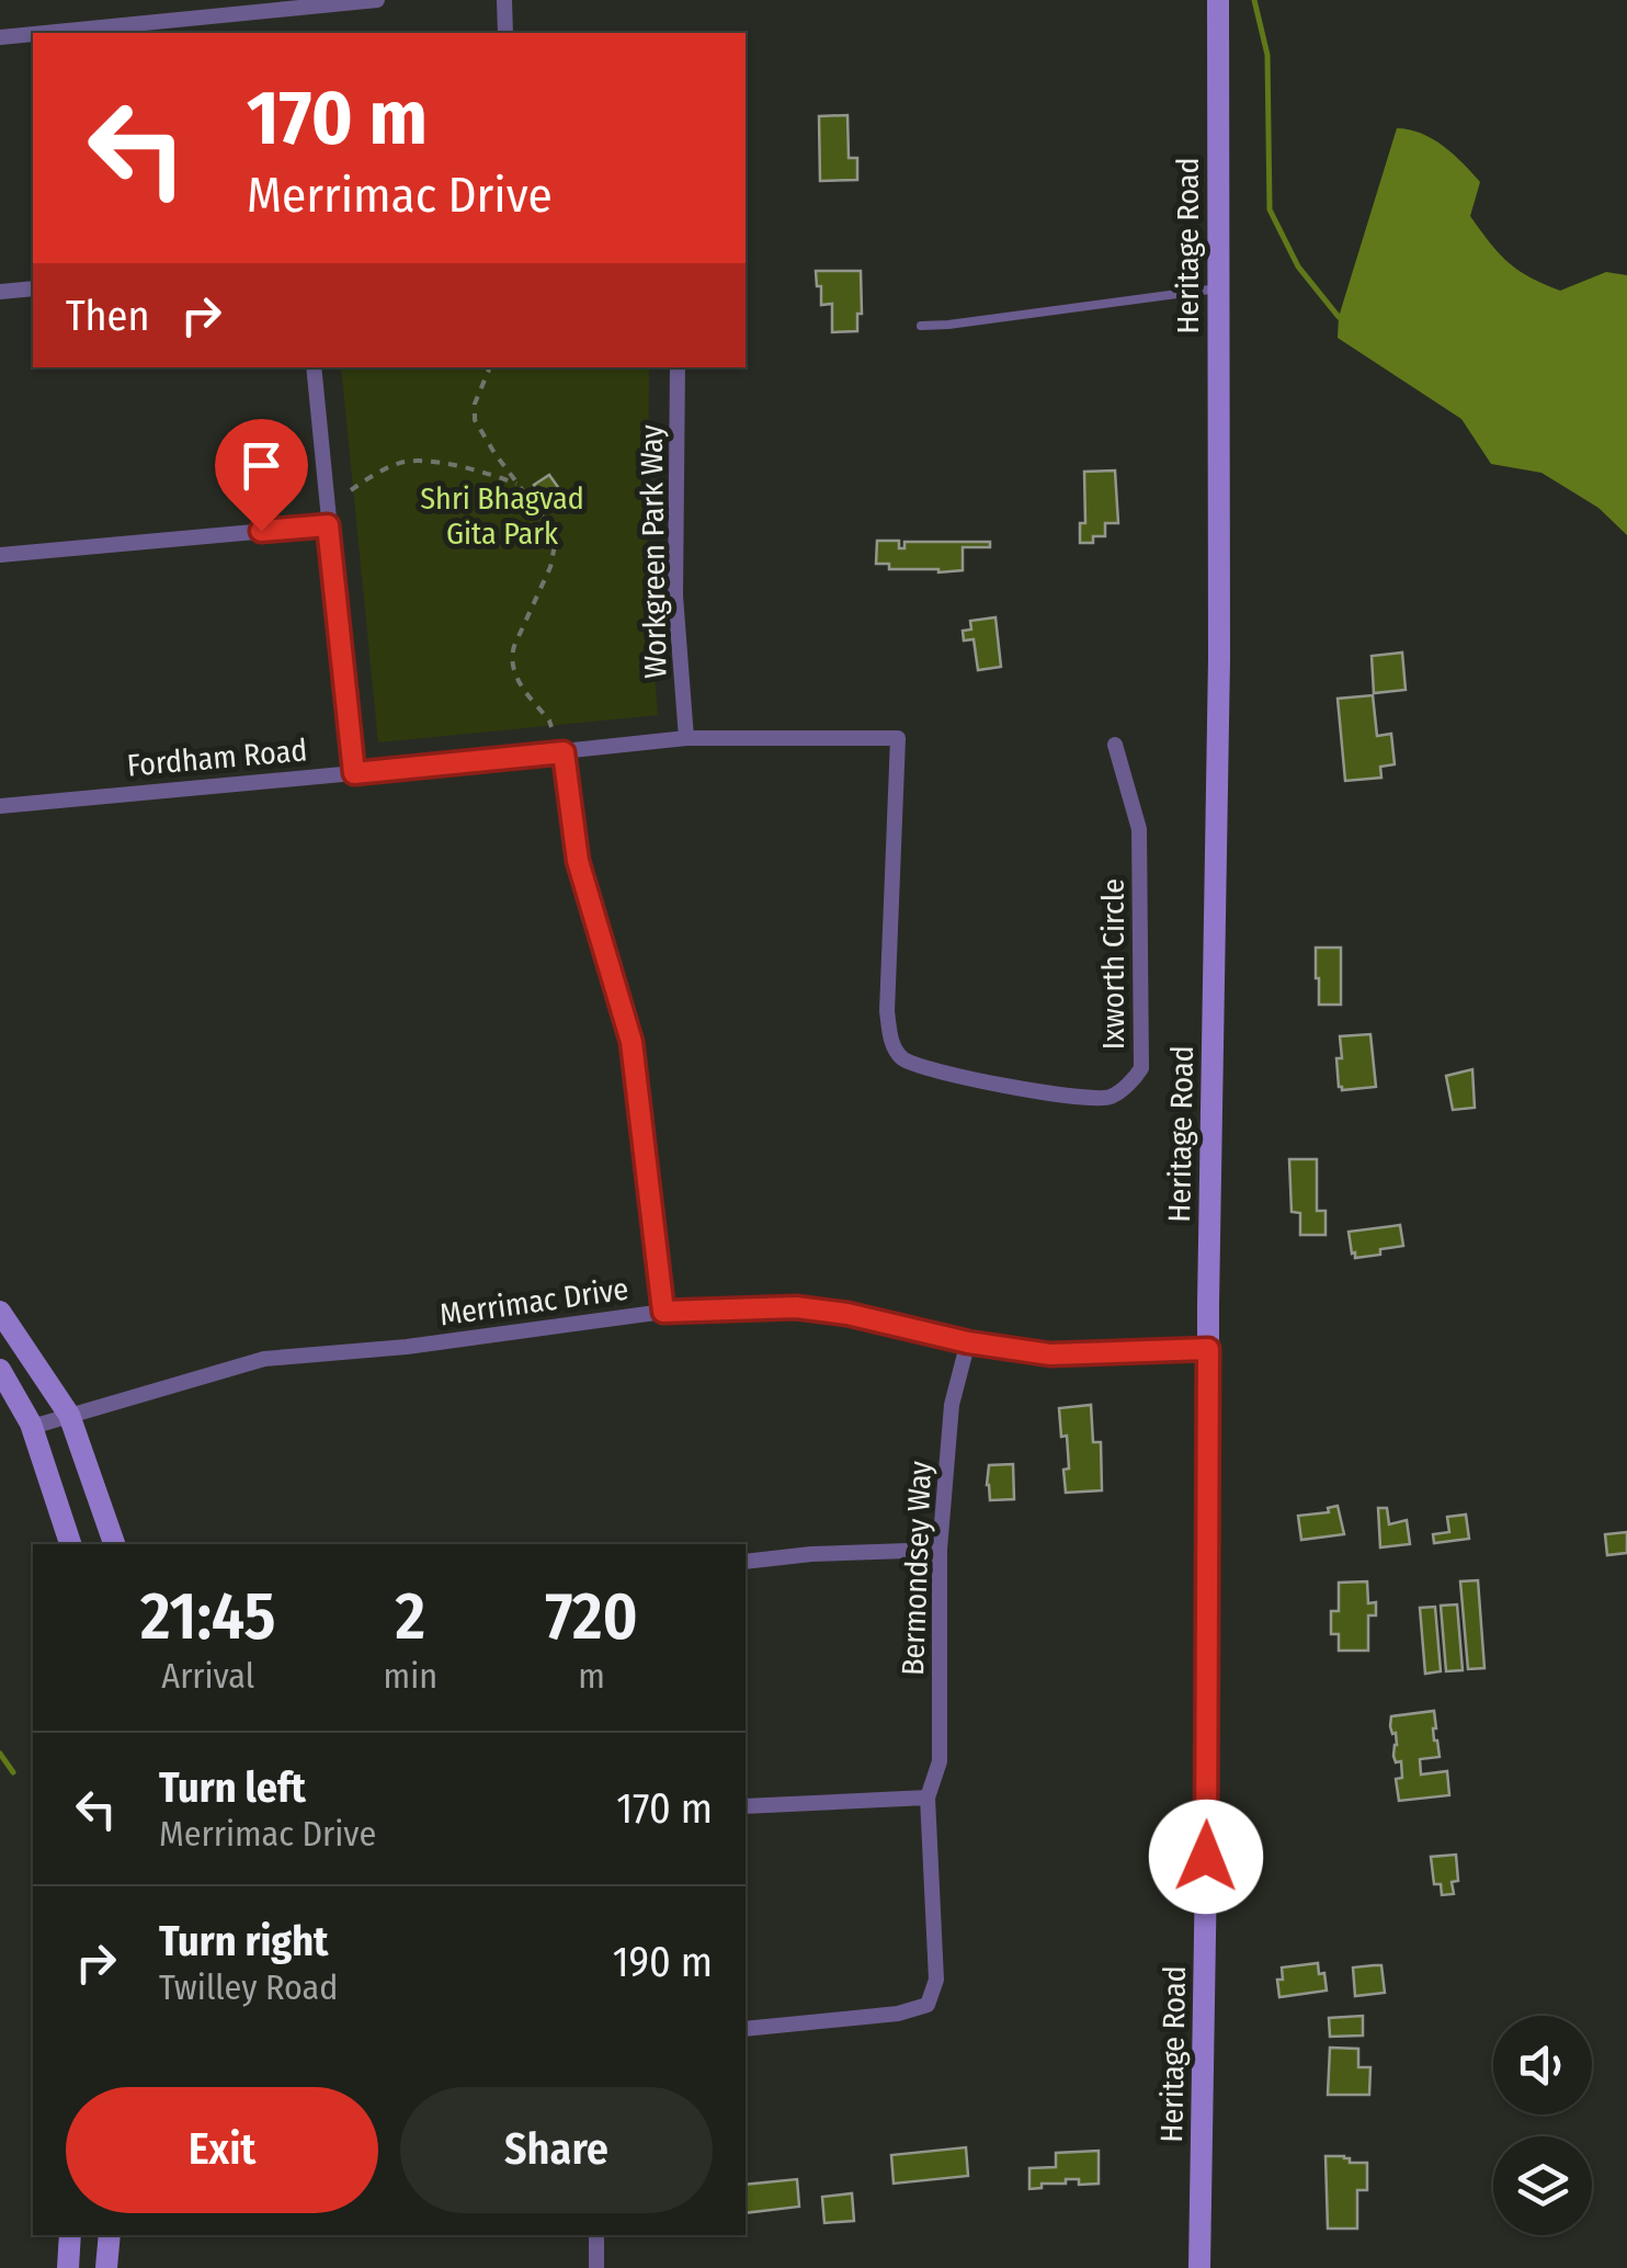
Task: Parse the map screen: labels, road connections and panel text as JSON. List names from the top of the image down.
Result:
{
  "streets": {
    "street": [
      "Heritage Road",
      "Workgreen Park Way",
      "Fordham Road",
      "Ixworth Circle",
      "Merrimac Drive",
      "Bermondsey Way"
    ]
  },
  "crossings": [
    ["Heritage Road", "Merrimac Drive"],
    ["Workgreen Park Way", "Fordham Road"],
    ["Fordham Road", "Ixworth Circle"],
    ["Merrimac Drive", "Bermondsey Way"]
  ],
  "parks": ["Shri Bhagvad Gita Park"],
  "page": {
    "turn": ["170 m", "Merrimac Drive"],
    "then": "Then",
    "eta": [
      "21:45",
      "Arrival",
      "2",
      "min",
      "720",
      "m"
    ],
    "list": [
      {
        "name": "Turn left",
        "note": "Merrimac Drive",
        "value": "170 m"
      },
      {
        "name": "Turn right",
        "note": "Twilley Road",
        "value": "190 m"
      }
    ],
    "buttons": ["Exit", "Share"]
  }
}
